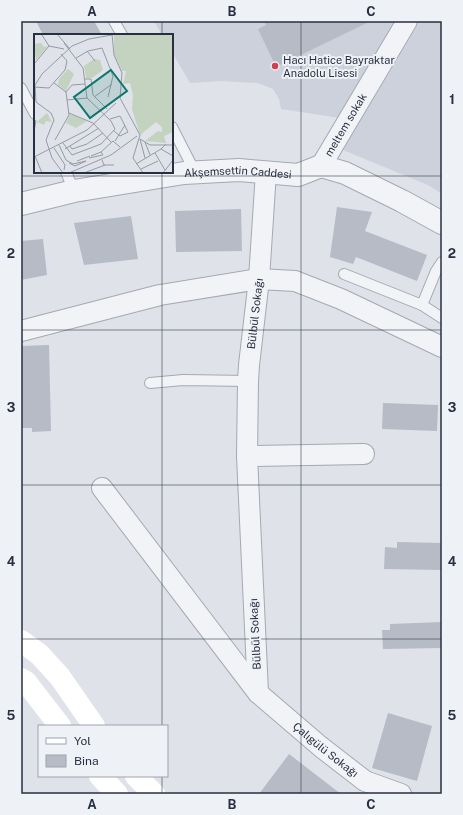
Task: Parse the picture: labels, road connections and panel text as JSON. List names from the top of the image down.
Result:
{
  "streets": {
    "street": [
      "meltem sokak",
      "Akşemsettin Caddesi",
      "Bülbül Sokağı",
      "Çalıgülü Sokağı"
    ]
  },
  "crossings": [
    ["meltem sokak", "Akşemsettin Caddesi"],
    ["Akşemsettin Caddesi", "Bülbül Sokağı"],
    ["Bülbül Sokağı", "Çalıgülü Sokağı"]
  ],
  "places": ["Hacı Hatice Bayraktar Anadolu Lisesi"],
  "legend": ["Yol", "Bina"],
  "grid": {
    "columns": ["A", "B", "C"],
    "rows": [
      "1",
      "2",
      "3",
      "4",
      "5"
    ]
  }
}
